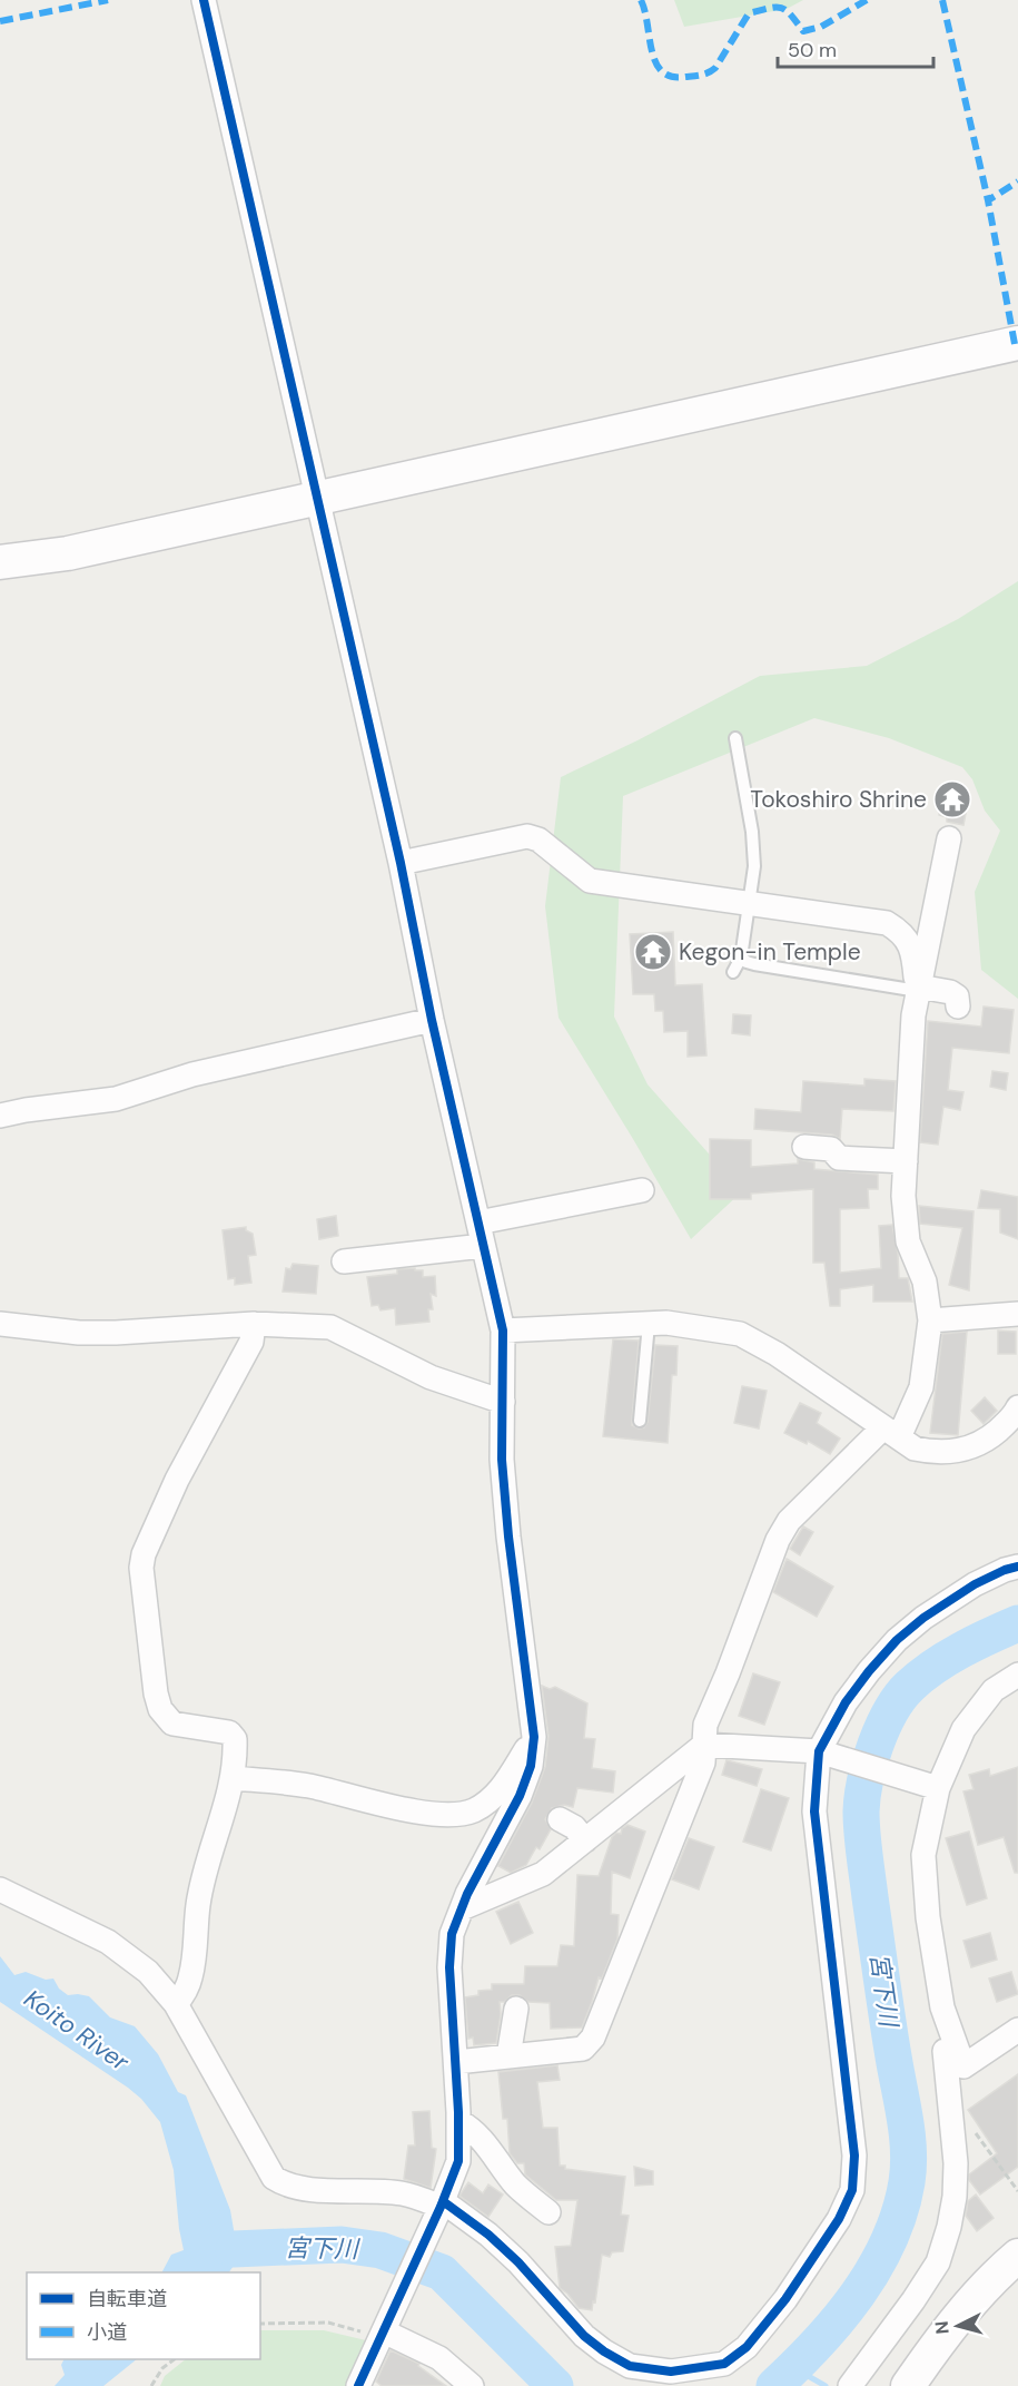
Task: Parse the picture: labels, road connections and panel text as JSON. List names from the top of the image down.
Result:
{
  "water": ["宮下川", "Koito River"],
  "places": {
    "temple": ["Tokoshiro Shrine", "Kegon-in Temple"]
  },
  "legend": ["自転車道", "小道"],
  "scale_bar": "50 m",
  "north": "left"
}
